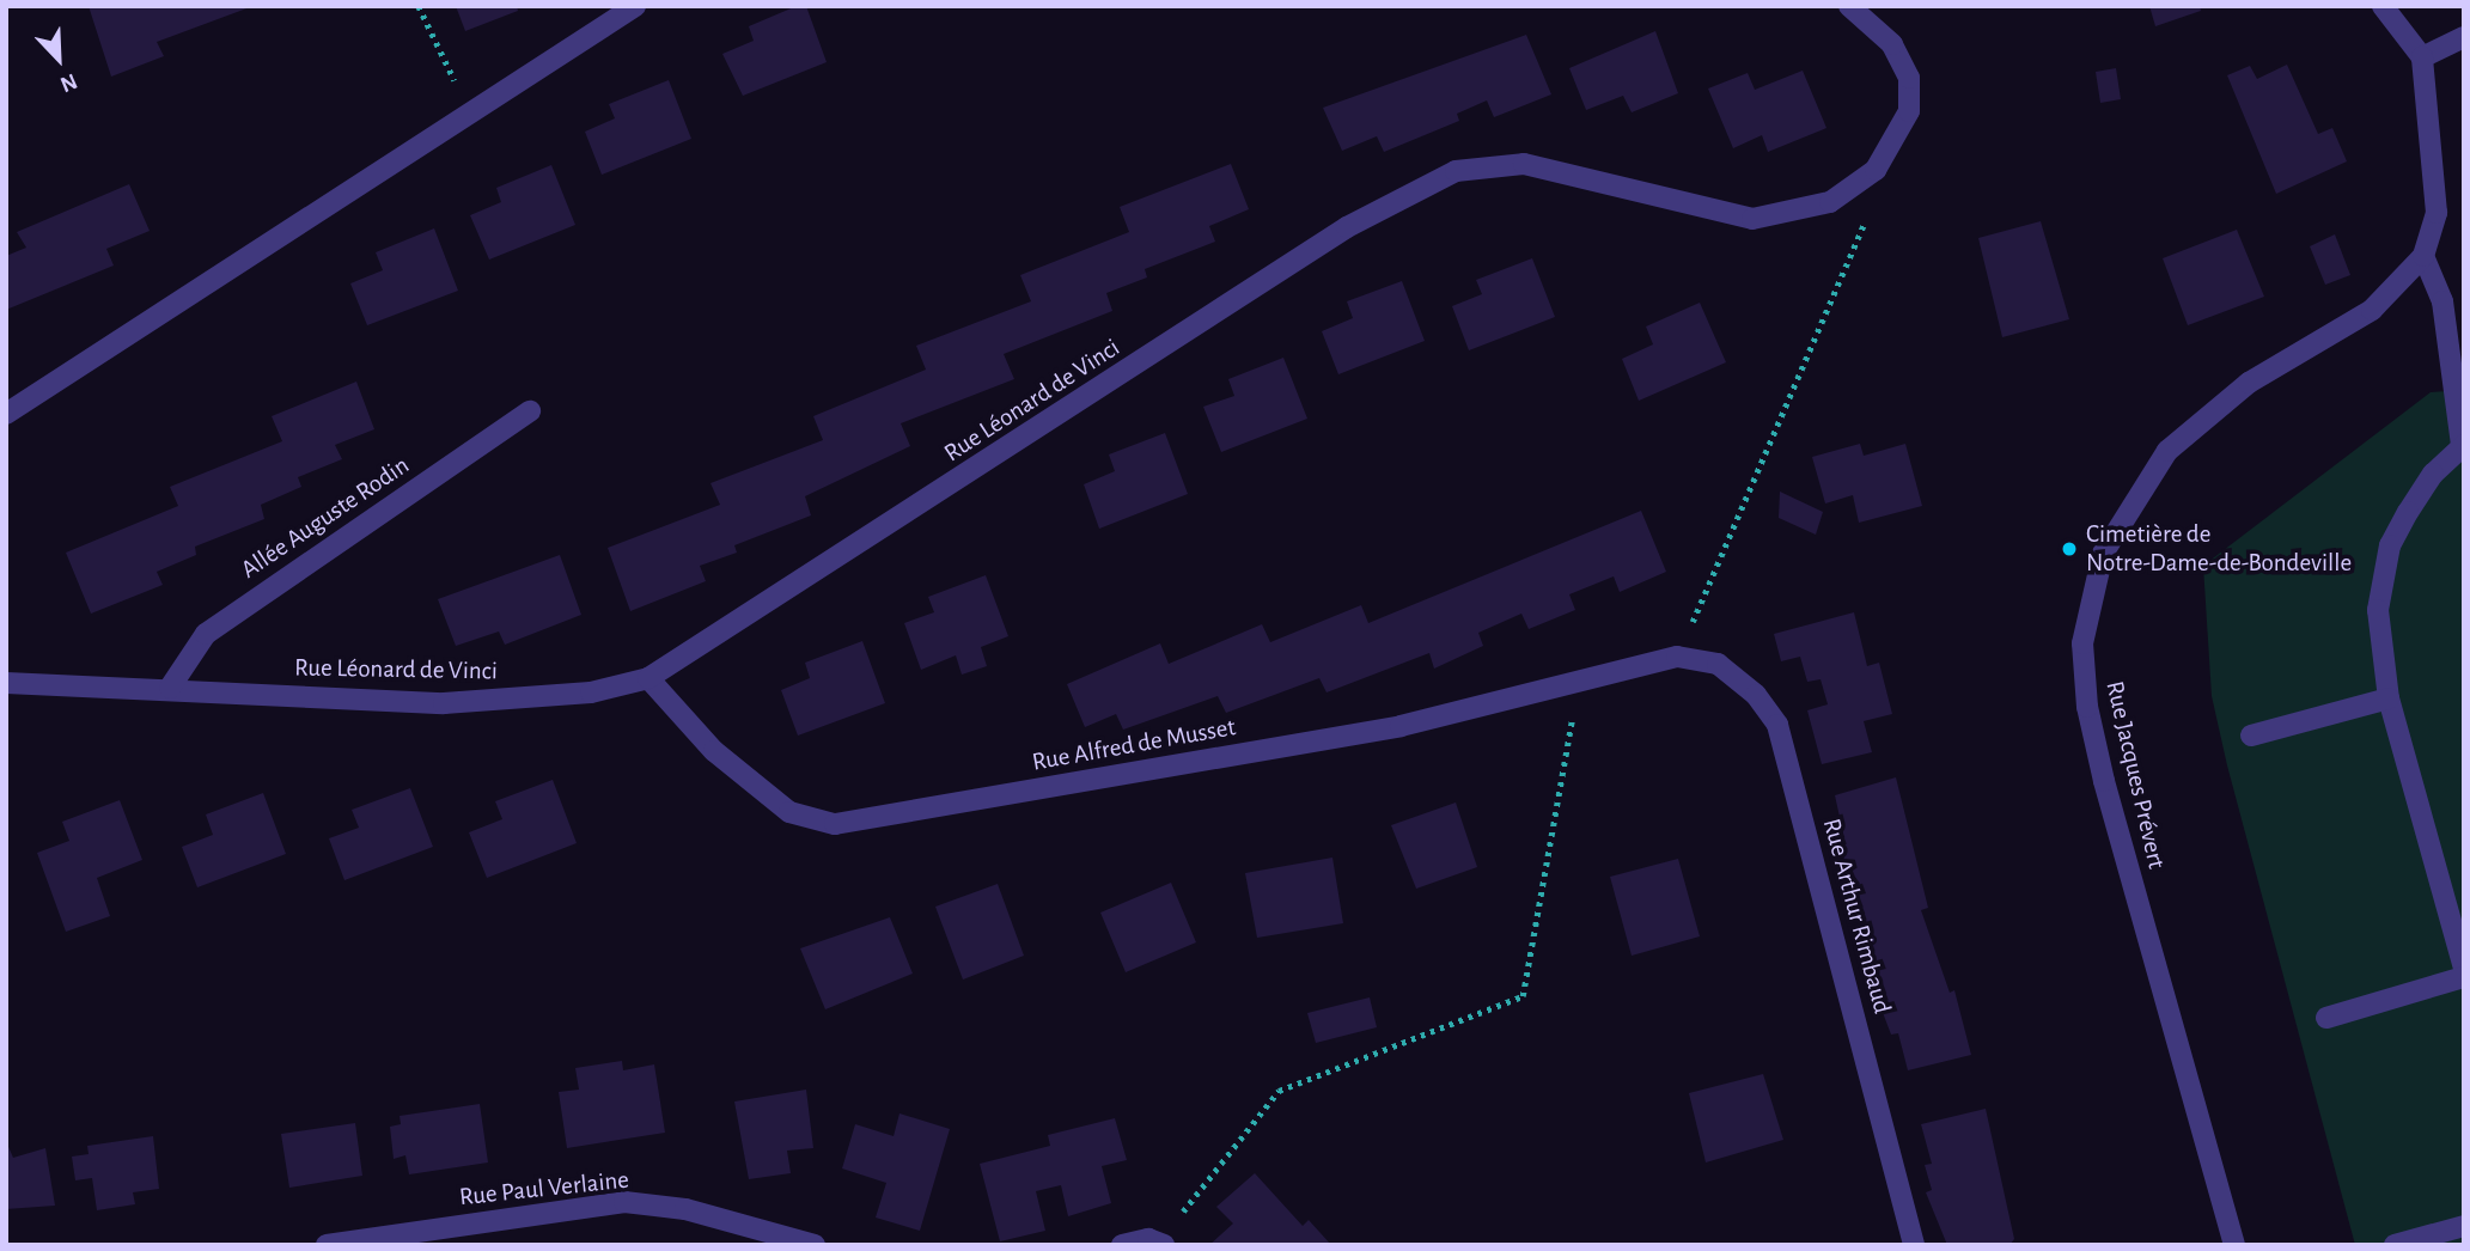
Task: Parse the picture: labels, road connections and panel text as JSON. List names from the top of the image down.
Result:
{
  "streets": {
    "street": [
      "Rue Léonard de Vinci",
      "Allée Auguste Rodin",
      "Rue Alfred de Musset",
      "Rue Jacques Prévert",
      "Rue Arthur Rimbaud",
      "Rue Paul Verlaine"
    ]
  },
  "crossings": [
    ["Rue Léonard de Vinci", "Allée Auguste Rodin"],
    ["Rue Léonard de Vinci", "Rue Alfred de Musset"],
    ["Rue Alfred de Musset", "Rue Arthur Rimbaud"]
  ],
  "places": ["Cimetière de Notre-Dame-de-Bondeville"],
  "north": "bottom right"
}
